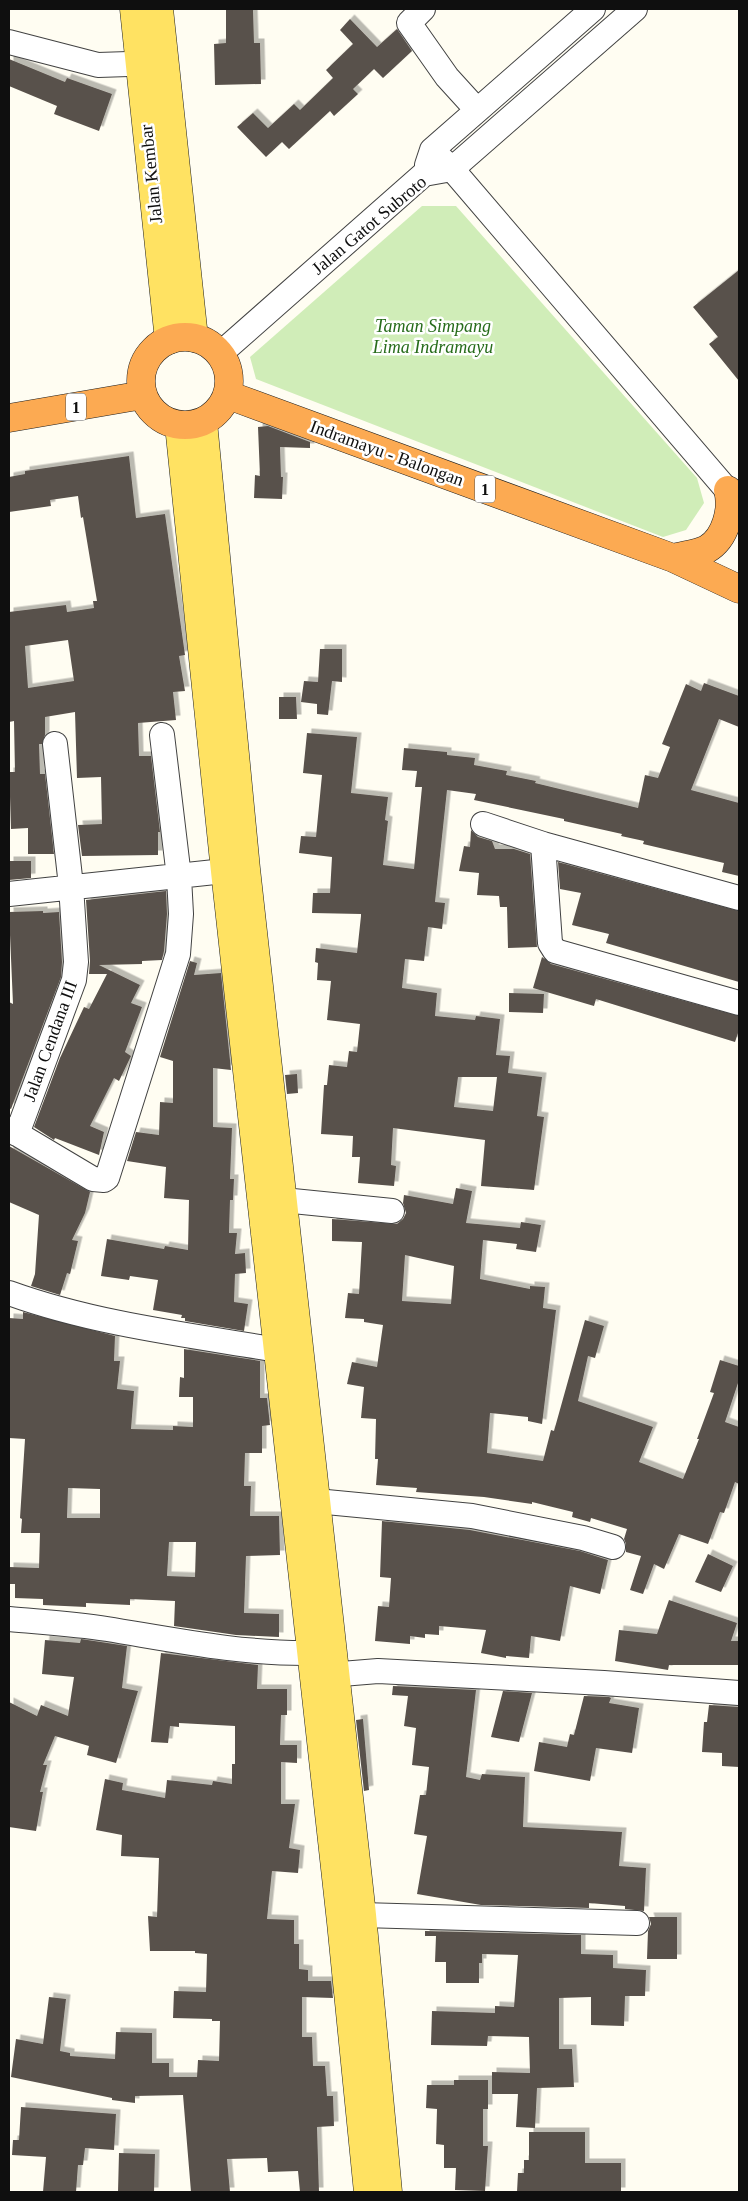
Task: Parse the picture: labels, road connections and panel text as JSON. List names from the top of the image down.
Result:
{
  "streets": {
    "highway": ["1", "Indramayu - Balongan"],
    "main road": ["Jalan Kembar"],
    "street": ["Jalan Gatot Subroto", "Jalan Cendana III"]
  },
  "crossings": [
    ["Jalan Kembar", "Jalan Gatot Subroto"],
    ["Jalan Kembar", "1"],
    ["Jalan Kembar", "Indramayu - Balongan"],
    ["Jalan Gatot Subroto", "1"],
    ["Jalan Gatot Subroto", "Indramayu - Balongan"],
    ["1", "Indramayu - Balongan"]
  ],
  "parks": ["Taman Simpang Lima Indramayu"]
}
